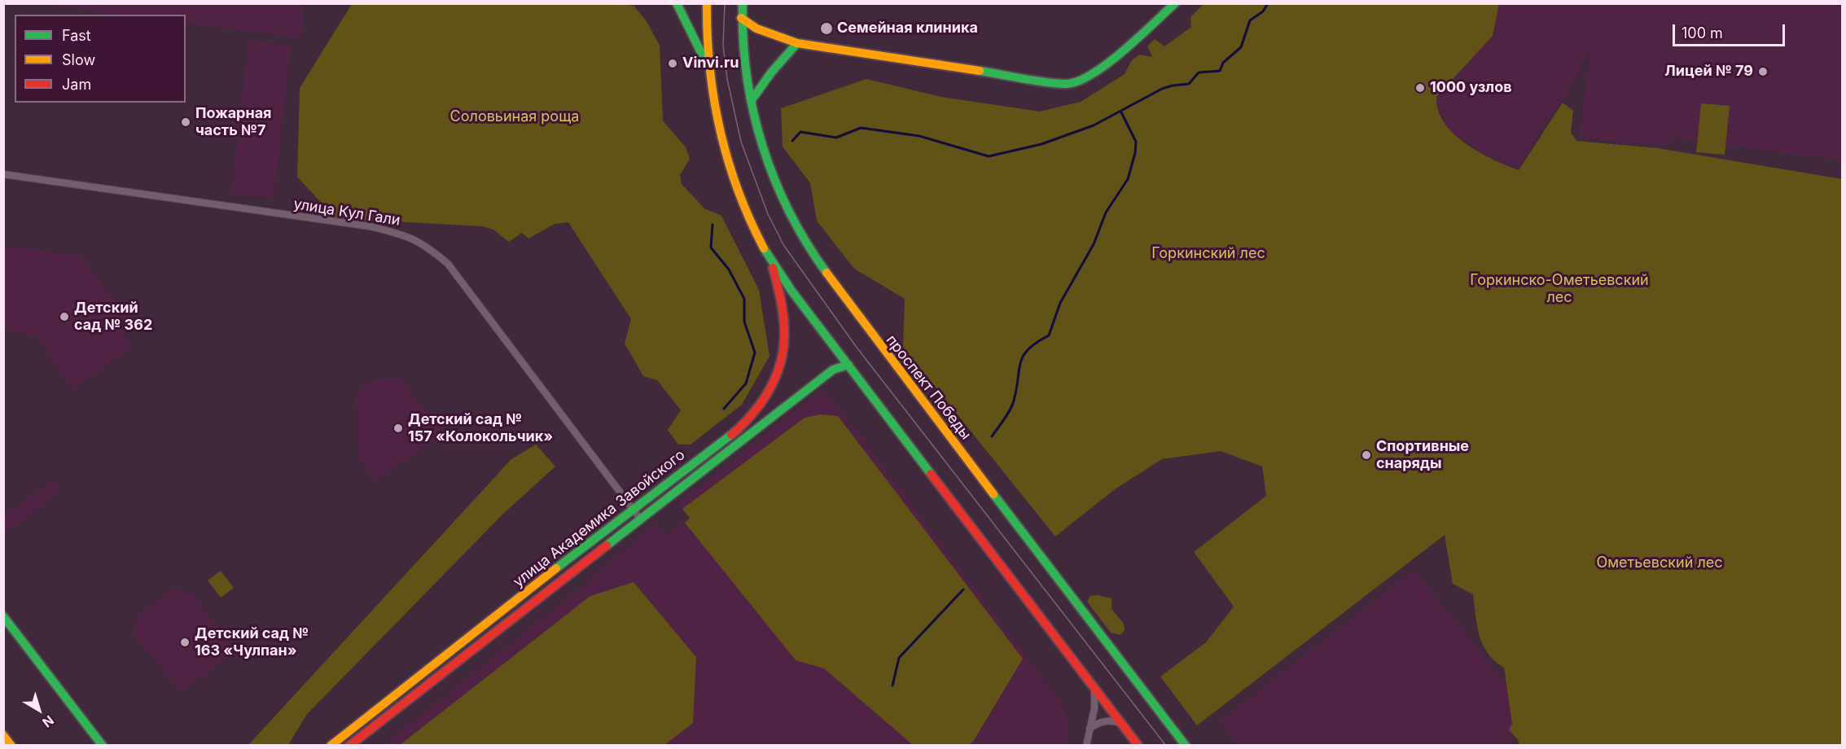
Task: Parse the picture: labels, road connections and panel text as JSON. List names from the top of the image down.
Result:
{
  "streets": {
    "street": ["улица Кул Гали", "проспект Победы", "улица Академика Завойского"]
  },
  "crossings": [
    ["улица Кул Гали", "улица Академика Завойского"]
  ],
  "parks": [
    "Соловьиная роща",
    "Горкинский лес",
    "Горкинско-Ометьевский лес",
    "Ометьевский лес"
  ],
  "places": [
    "Семейная клиника",
    "Vinvi.ru",
    "Лицей № 79",
    "1000 узлов",
    "Пожарная часть №7",
    "Детский сад № 362",
    "Детский сад № 157 «Колокольчик»",
    "Спортивные снаряды",
    "Детский сад № 163 «Чулпан»"
  ],
  "legend": ["Fast", "Slow", "Jam"],
  "scale_bar": "100 m",
  "north": "bottom right"
}
